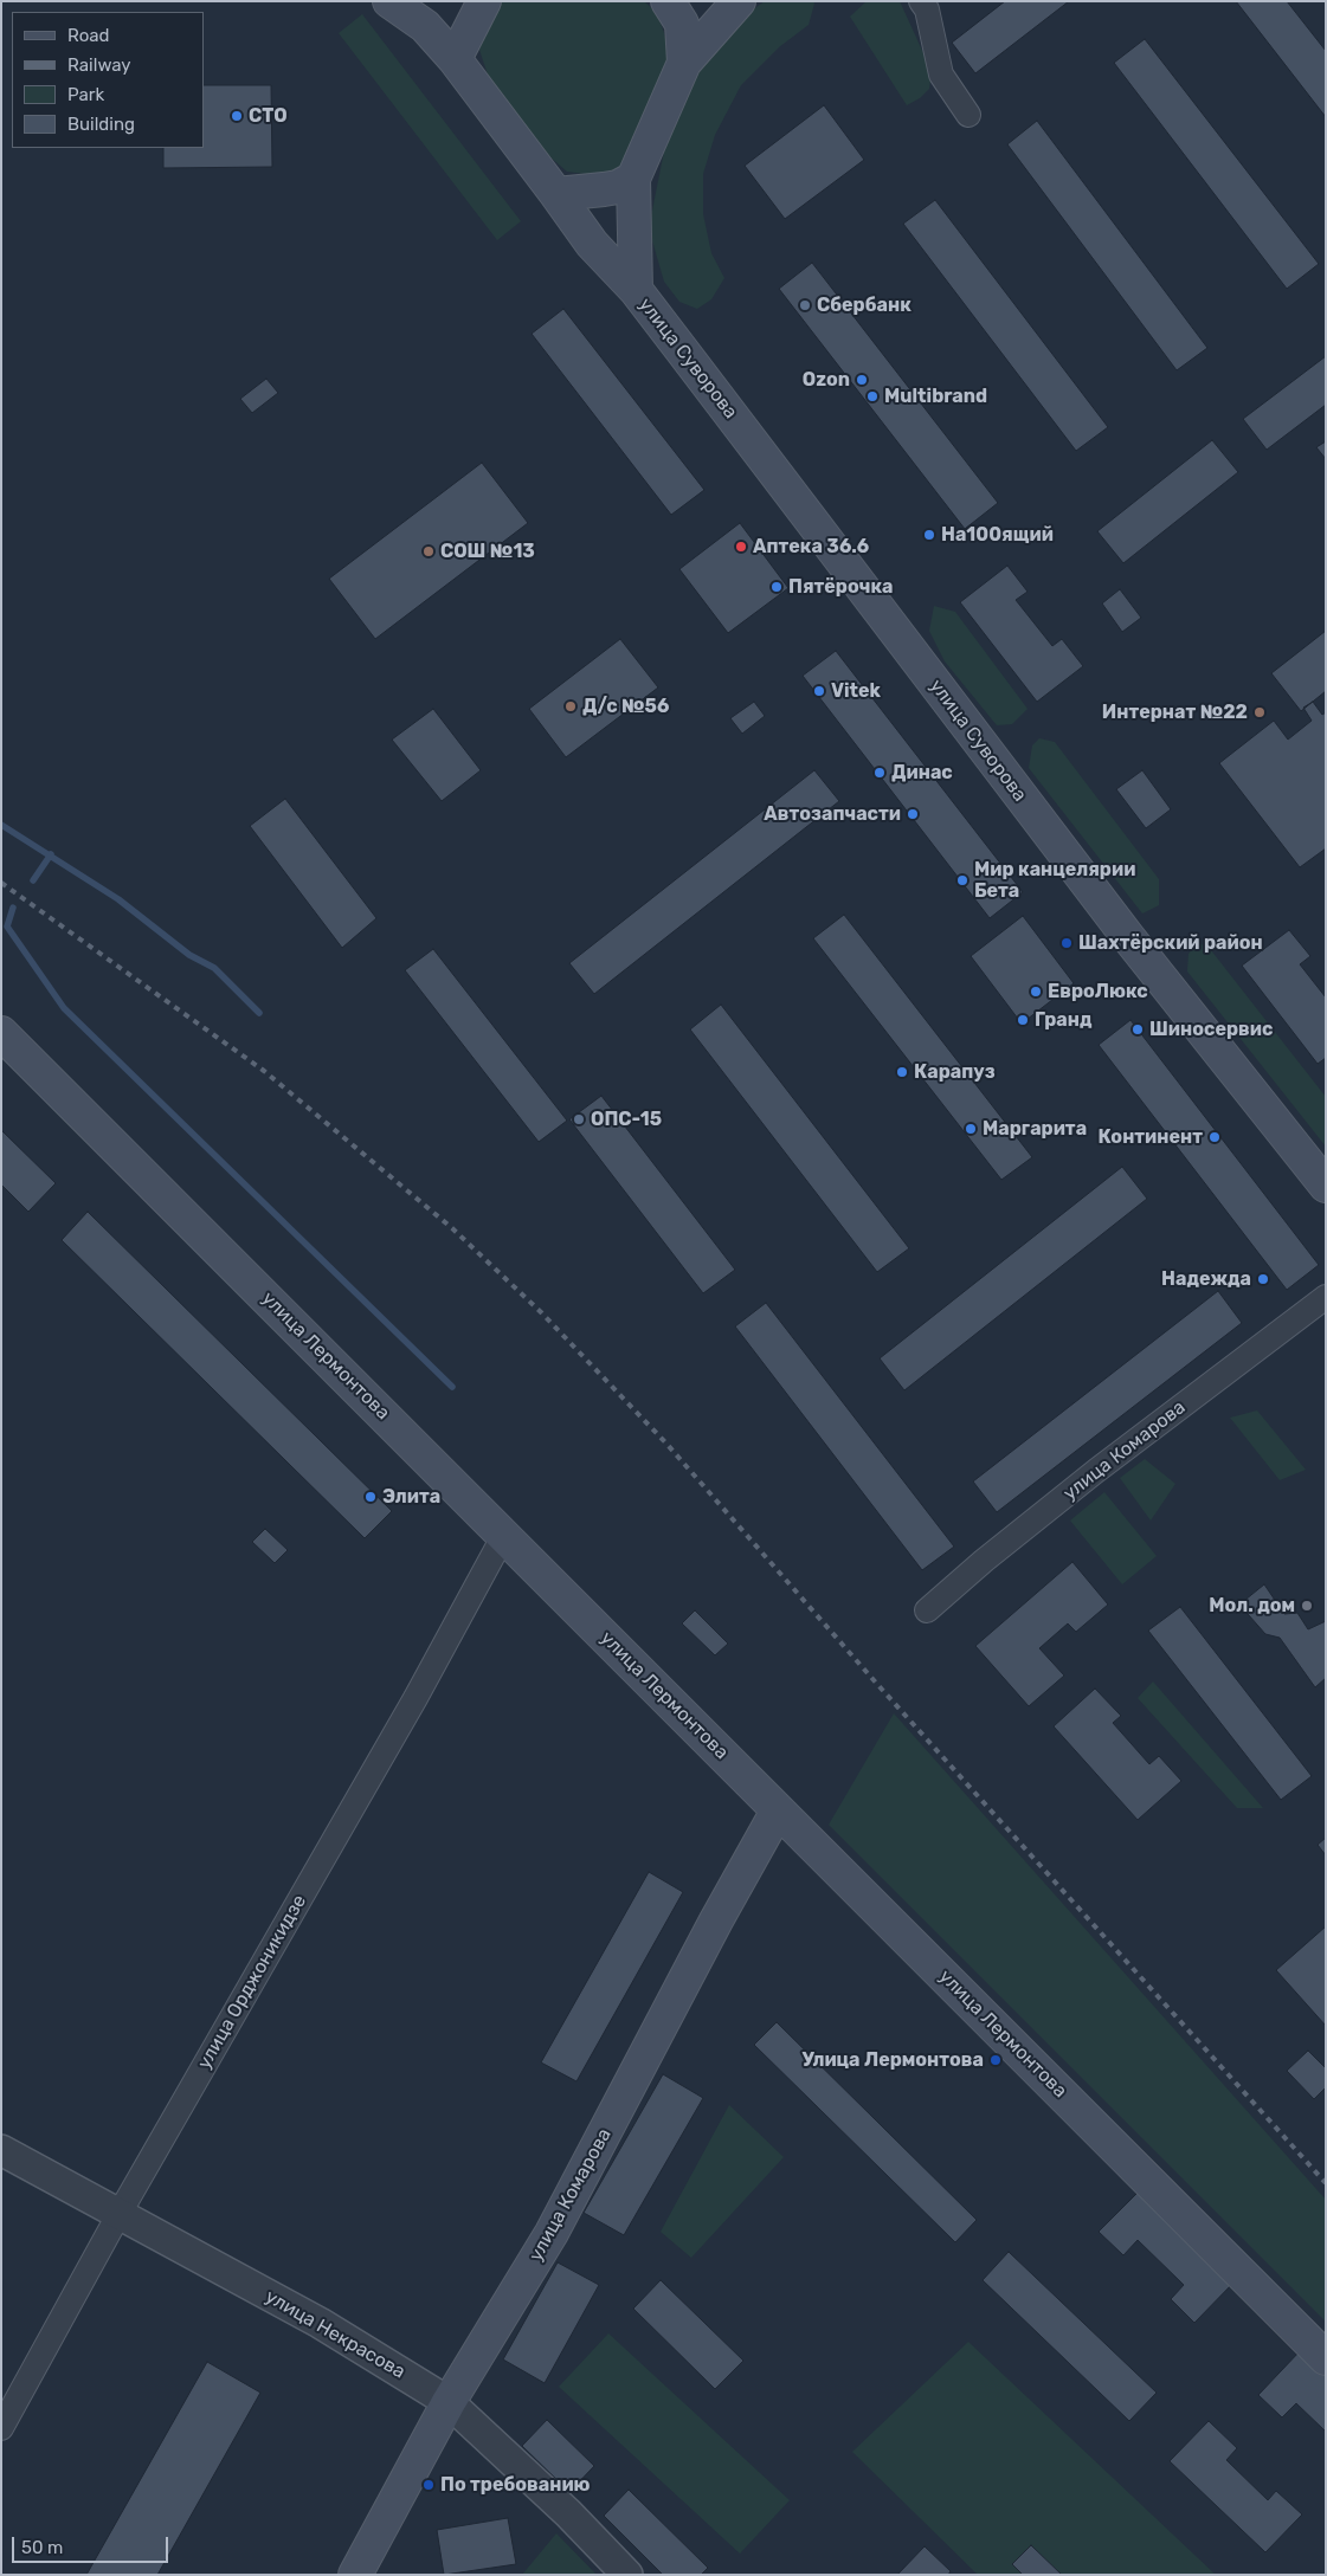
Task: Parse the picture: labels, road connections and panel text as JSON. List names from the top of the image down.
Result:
{
  "streets": {
    "main road": ["улица Суворова", "улица Лермонтова", "улица Комарова"],
    "street": ["улица Орджоникидзе", "улица Некрасова"]
  },
  "crossings": [
    ["улица Лермонтова", "улица Комарова"],
    ["улица Лермонтова", "улица Орджоникидзе"],
    ["улица Комарова", "улица Некрасова"],
    ["улица Орджоникидзе", "улица Некрасова"]
  ],
  "places": [
    "СТО",
    "Сбербанк",
    "Ozon",
    "Multibrand",
    "На100ящий",
    "Аптека 36.6",
    "СОШ №13",
    "Пятёрочка",
    "Vitek",
    "Д/с №56",
    "Интернат №22",
    "Динас",
    "Автозапчасти",
    "Мир канцелярии Бета",
    "Шахтёрский район",
    "ЕвроЛюкс",
    "Гранд",
    "Шиносервис",
    "Карапуз",
    "ОПС-15",
    "Маргарита",
    "Континент",
    "Надежда",
    "Элита",
    "Мол. дом",
    "Улица Лермонтова",
    "По требованию"
  ],
  "legend": [
    "Road",
    "Railway",
    "Park",
    "Building"
  ],
  "scale_bar": "50 m"
}
